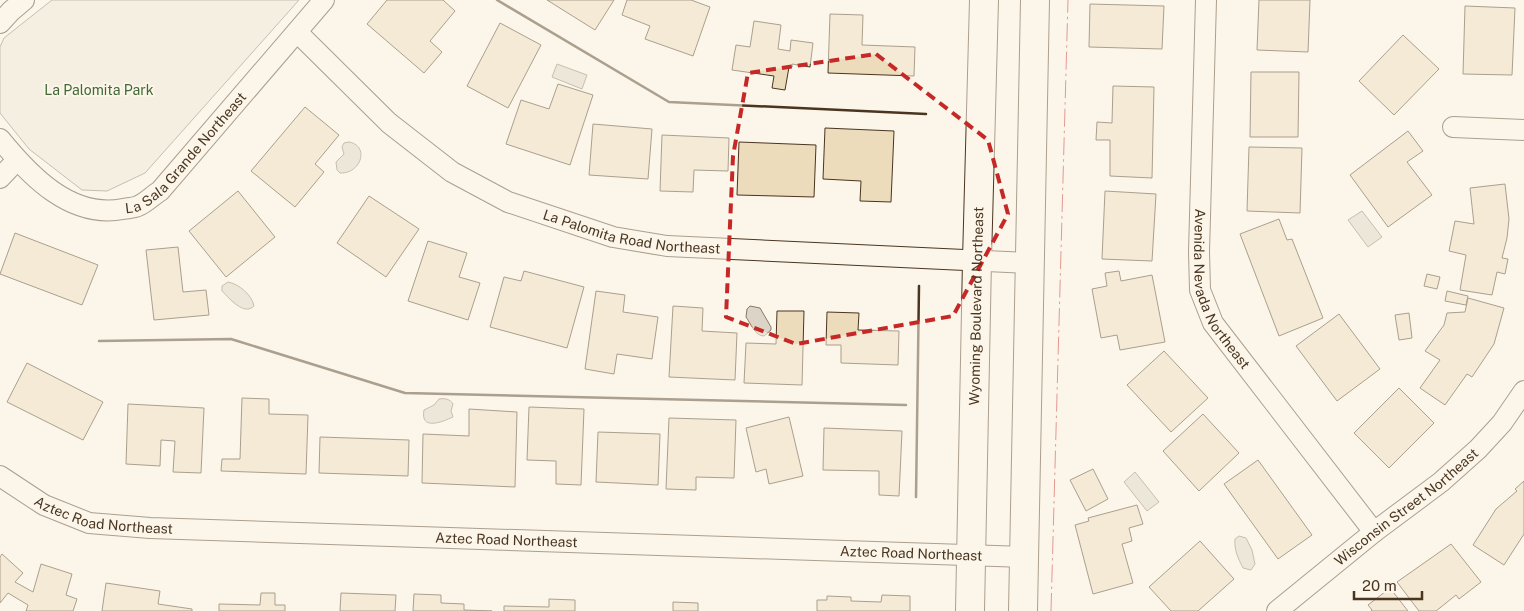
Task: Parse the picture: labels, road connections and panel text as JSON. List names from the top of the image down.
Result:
{
  "streets": {
    "main road": ["Wyoming Boulevard Northeast"],
    "street": [
      "La Sala Grande Northeast",
      "La Palomita Road Northeast",
      "Avenida Nevada Northeast",
      "Wisconsin Street Northeast",
      "Aztec Road Northeast"
    ]
  },
  "crossings": [
    ["La Sala Grande Northeast", "La Palomita Road Northeast"],
    ["La Palomita Road Northeast", "Wyoming Boulevard Northeast"],
    ["Avenida Nevada Northeast", "Wisconsin Street Northeast"],
    ["Wyoming Boulevard Northeast", "Aztec Road Northeast"]
  ],
  "parks": ["La Palomita Park"],
  "scale_bar": "20 m"
}
